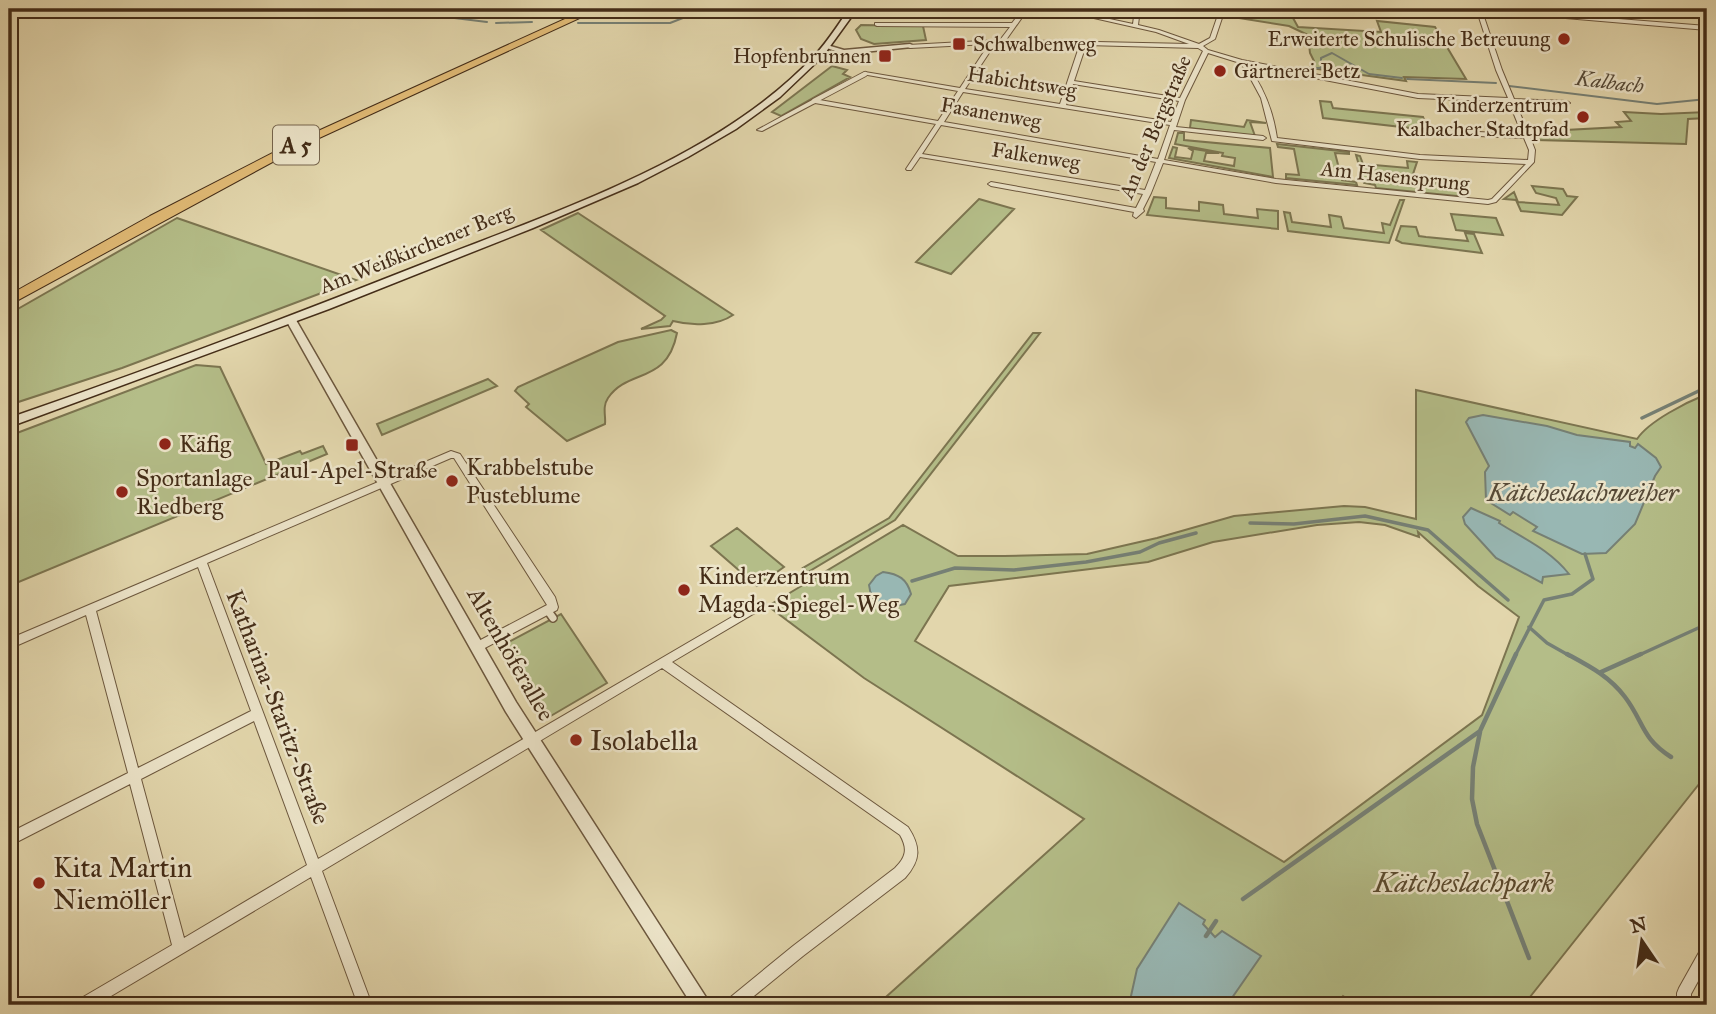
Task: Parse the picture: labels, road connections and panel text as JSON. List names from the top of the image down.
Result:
{
  "streets": {
    "highway": ["A 5"],
    "main road": ["Am Weißkirchener Berg"],
    "street": [
      "Habichtsweg",
      "Fasanenweg",
      "An der Bergstraße",
      "Falkenweg",
      "Am Hasensprung",
      "Altenhöferallee",
      "Katharina-Staritz-Straße"
    ]
  },
  "crossings": [
    ["Habichtsweg", "An der Bergstraße"],
    ["Fasanenweg", "An der Bergstraße"],
    ["Fasanenweg", "Am Hasensprung"],
    ["An der Bergstraße", "Falkenweg"],
    ["An der Bergstraße", "Am Hasensprung"],
    ["Am Weißkirchener Berg", "Altenhöferallee"]
  ],
  "water": ["Kalbach", "Kätcheslachweiher"],
  "parks": ["Kätcheslachpark"],
  "places": {
    "other": [
      "Erweiterte Schulische Betreuung",
      "Gärtnerei Betz",
      "Kinderzentrum Kalbacher Stadtpfad",
      "Käfig",
      "Krabbelstube Pusteblume",
      "Sportanlage Riedberg",
      "Kinderzentrum Magda-Spiegel-Weg",
      "Isolabella",
      "Kita Martin Niemöller"
    ],
    "transit": ["Schwalbenweg", "Hopfenbrunnen", "Paul-Apel-Straße"]
  },
  "north": "top"
}
